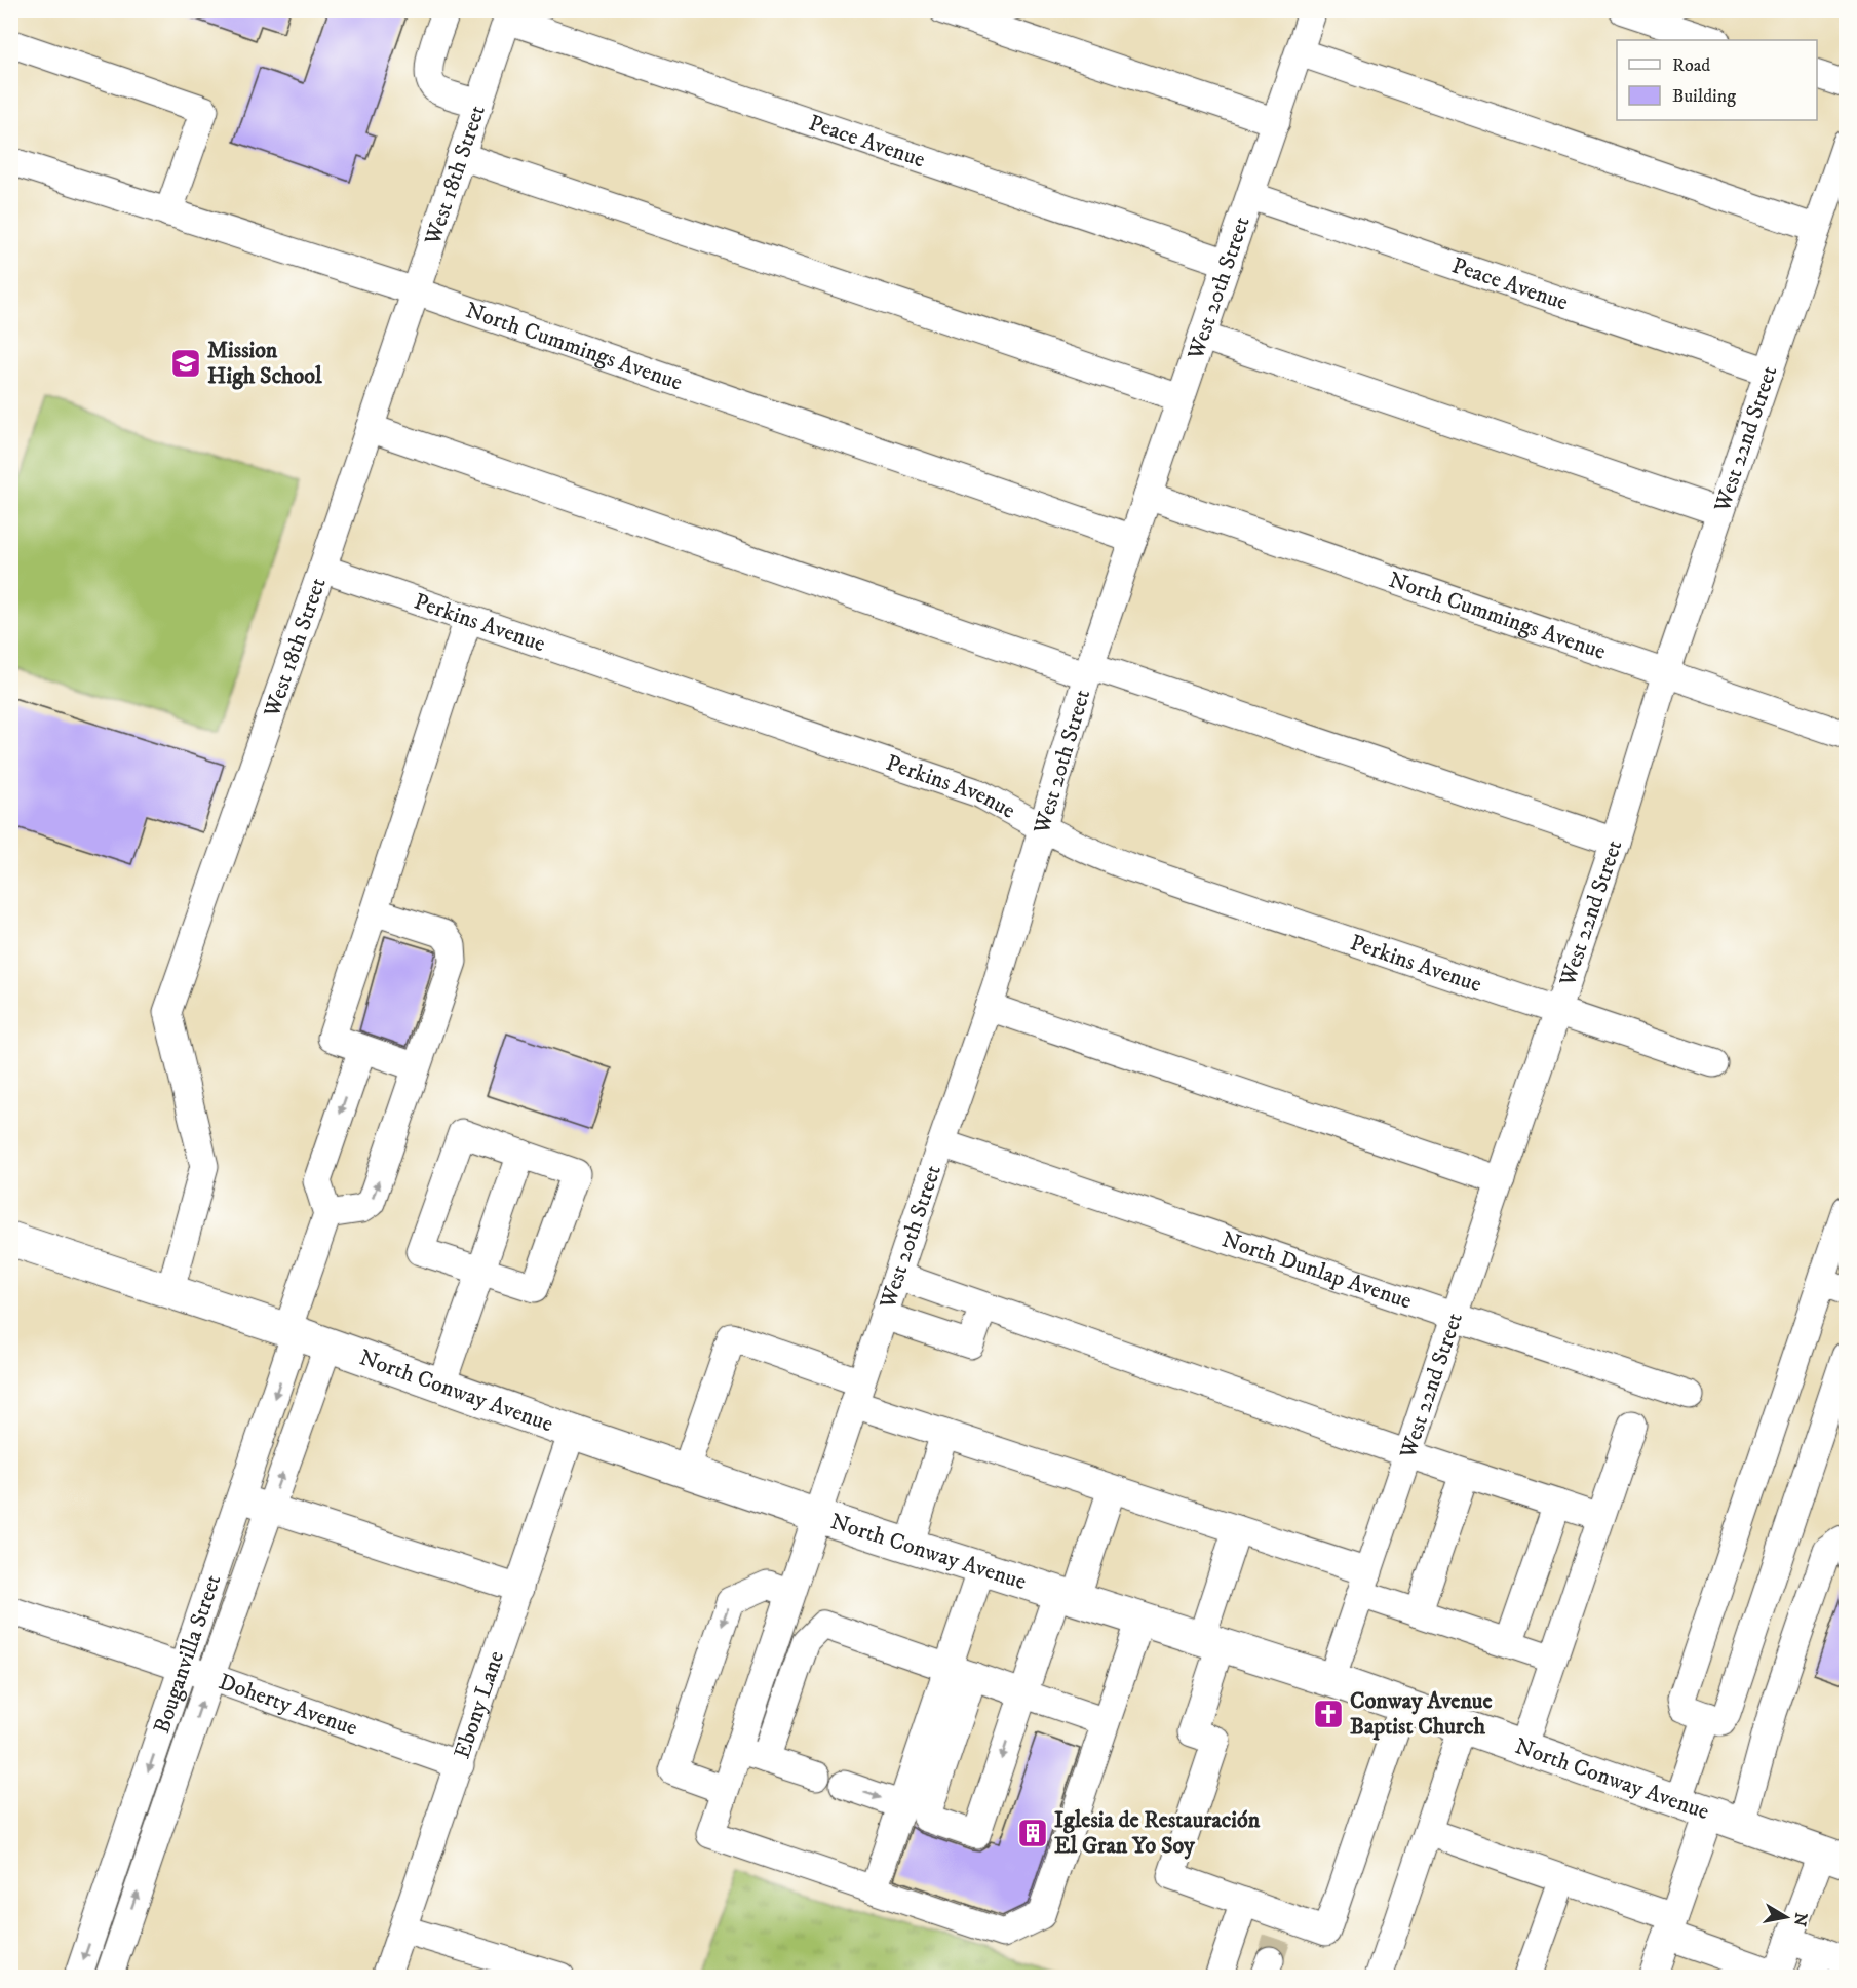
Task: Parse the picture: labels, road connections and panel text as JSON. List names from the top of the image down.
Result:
{
  "streets": {
    "main road": ["North Conway Avenue"],
    "street": [
      "Peace Avenue",
      "West 18th Street",
      "West 20th Street",
      "North Cummings Avenue",
      "West 22nd Street",
      "Perkins Avenue",
      "North Dunlap Avenue",
      "Bouganvilla Street",
      "Doherty Avenue",
      "Ebony Lane"
    ]
  },
  "crossings": [
    ["Peace Avenue", "West 18th Street"],
    ["Peace Avenue", "West 20th Street"],
    ["Peace Avenue", "West 22nd Street"],
    ["West 18th Street", "North Cummings Avenue"],
    ["West 18th Street", "Perkins Avenue"],
    ["West 18th Street", "North Conway Avenue"],
    ["West 20th Street", "North Cummings Avenue"],
    ["West 20th Street", "Perkins Avenue"],
    ["West 20th Street", "North Dunlap Avenue"],
    ["West 20th Street", "North Conway Avenue"],
    ["North Cummings Avenue", "West 22nd Street"],
    ["West 22nd Street", "Perkins Avenue"],
    ["West 22nd Street", "North Dunlap Avenue"],
    ["West 22nd Street", "North Conway Avenue"],
    ["North Conway Avenue", "Bouganvilla Street"],
    ["North Conway Avenue", "Ebony Lane"],
    ["Bouganvilla Street", "Doherty Avenue"],
    ["Doherty Avenue", "Ebony Lane"]
  ],
  "places": {
    "school or university": ["Mission High School"],
    "church": ["Conway Avenue Baptist Church"],
    "building": ["Iglesia de Restauración El Gran Yo Soy"]
  },
  "legend": ["Road", "Building"],
  "north": "right"
}
